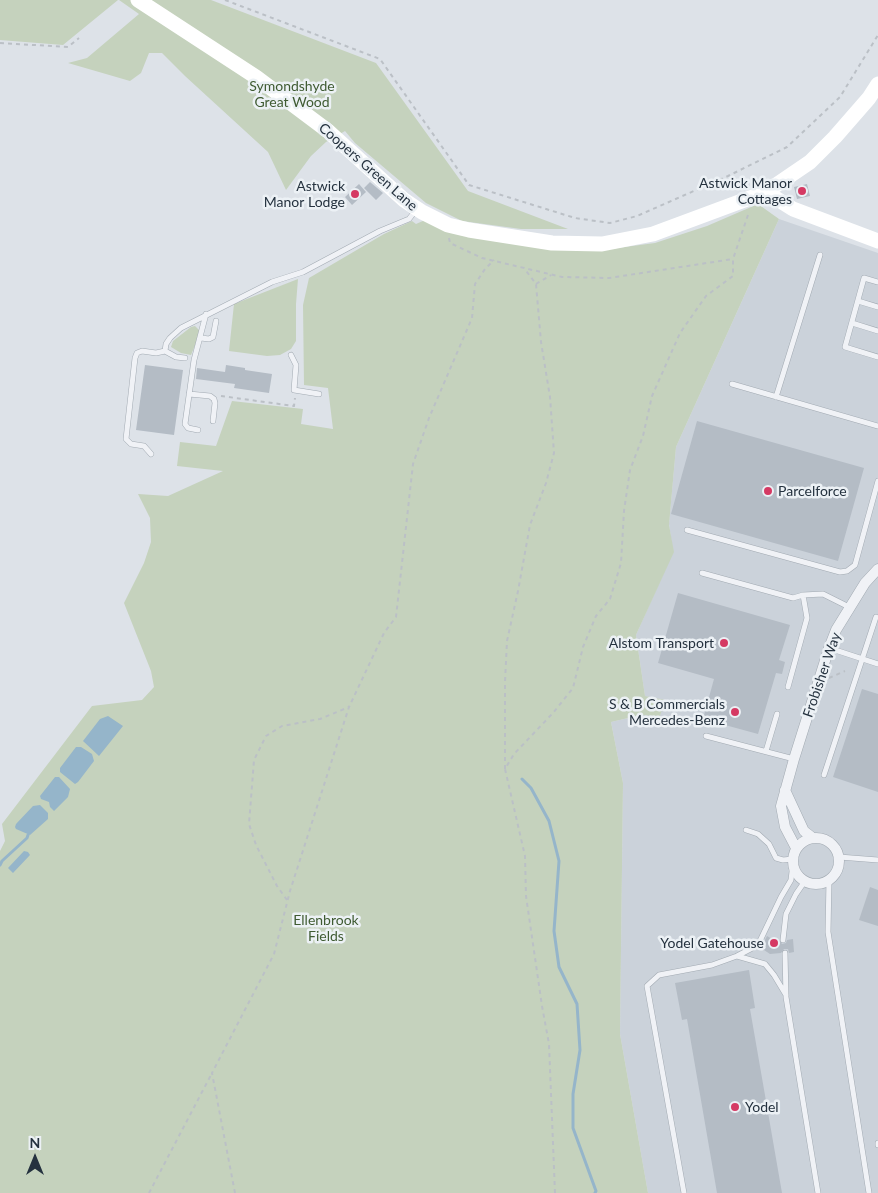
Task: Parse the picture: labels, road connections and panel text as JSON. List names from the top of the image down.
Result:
{
  "streets": {
    "street": ["Coopers Green Lane", "Frobisher Way"]
  },
  "parks": ["Symondshyde Great Wood", "Ellenbrook Fields"],
  "places": [
    "Astwick Manor Cottages",
    "Astwick Manor Lodge",
    "Parcelforce",
    "Alstom Transport",
    "S & B Commercials Mercedes-Benz",
    "Yodel Gatehouse",
    "Yodel"
  ],
  "north": "top"
}
